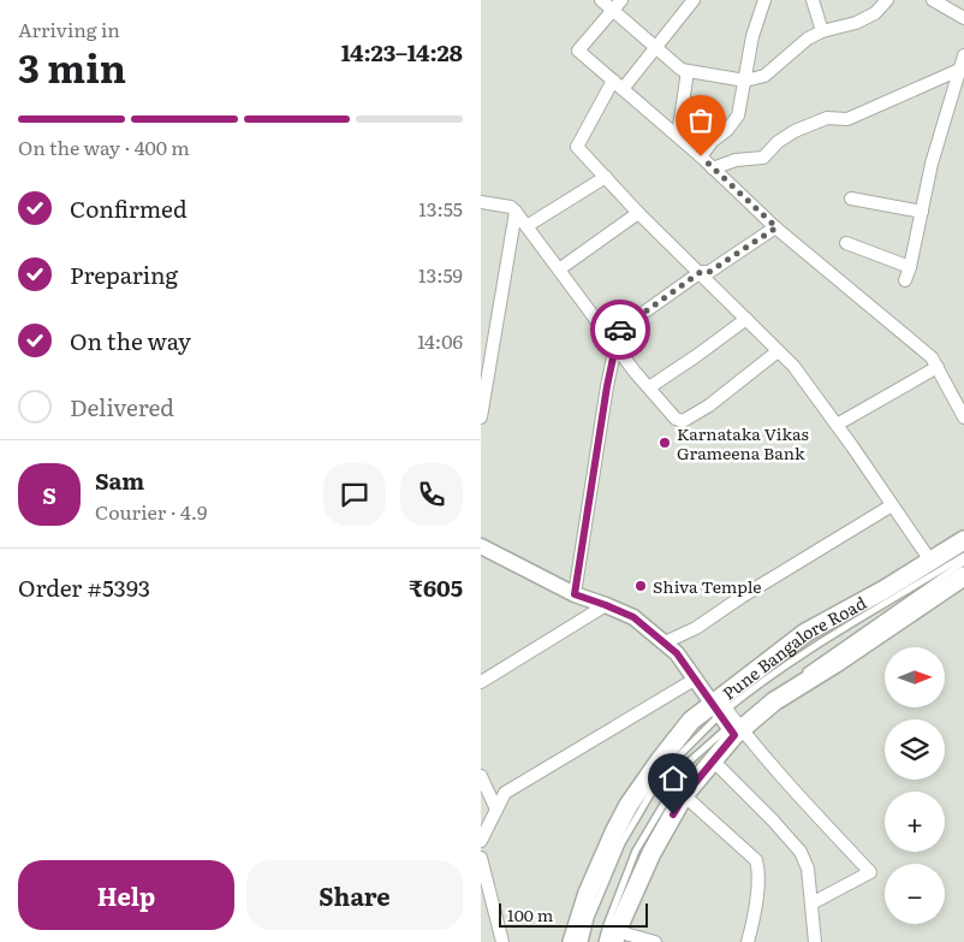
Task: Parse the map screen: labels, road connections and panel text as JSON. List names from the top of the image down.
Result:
{
  "streets": {
    "main road": ["Pune Bangalore Road"]
  },
  "places": ["Karnataka Vikas Grameena Bank", "Shiva Temple"],
  "scale_bar": "100 m",
  "north": "right",
  "page": {
    "heading": ["3 min", "Arriving in", "14:23–14:28"],
    "panel": [
      "Sam",
      "Courier · 4.9",
      "Order #5393",
      "₹605"
    ],
    "bar": "On the way · 400 m",
    "list": [
      ["Confirmed", "13:55"],
      ["Preparing", "13:59"],
      ["On the way", "14:06"],
      "Delivered"
    ],
    "round": "S",
    "map_buttons": ["+", "−"],
    "buttons": ["Help", "Share"],
    "scale": "100 m"
  }
}
